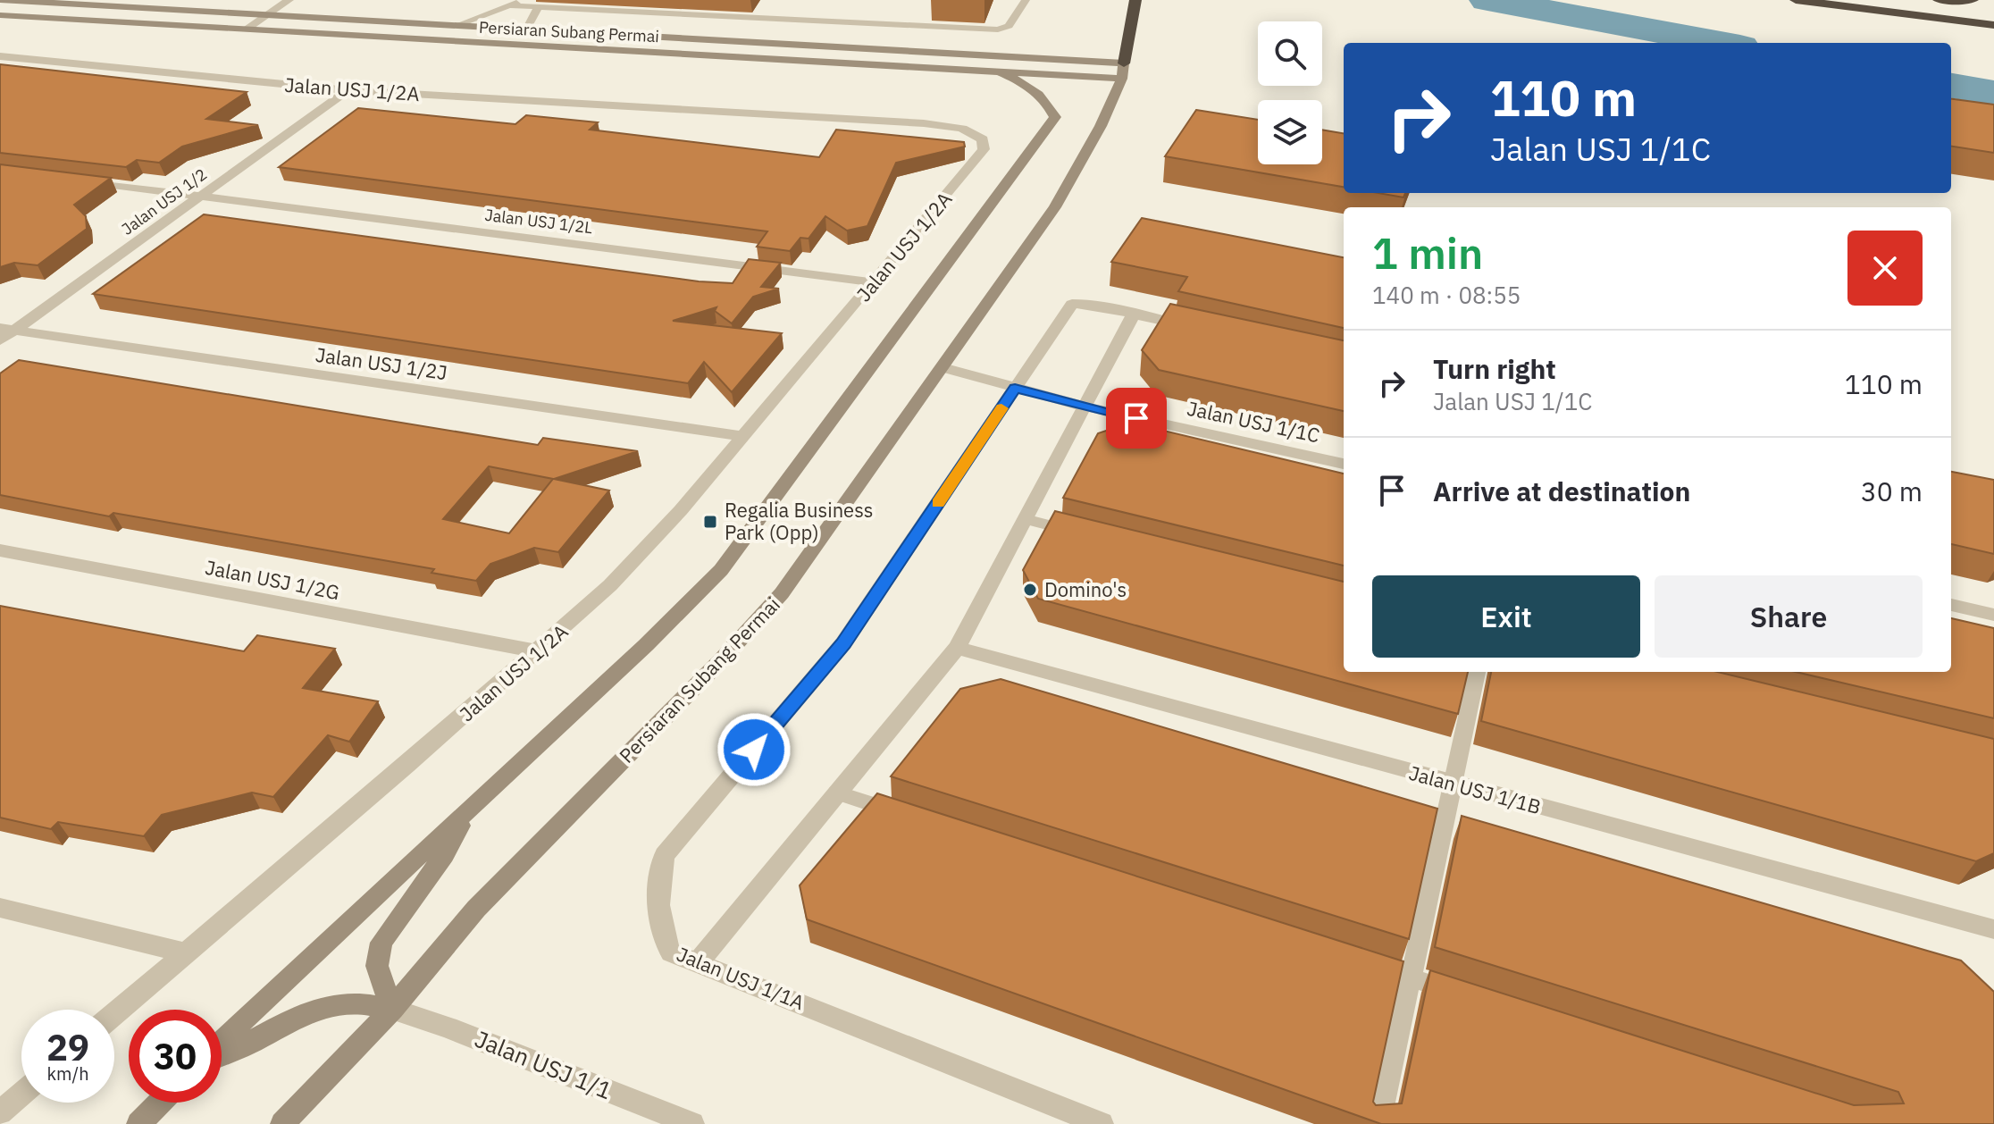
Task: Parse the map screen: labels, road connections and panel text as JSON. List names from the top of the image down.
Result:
{
  "streets": {
    "main road": ["Persiaran Subang Permai"],
    "street": [
      "Jalan USJ 1/2A",
      "Jalan USJ 1/2",
      "Jalan USJ 1/2L",
      "Jalan USJ 1/2J",
      "Jalan USJ 1/1C",
      "Jalan USJ 1/2G",
      "Jalan USJ 1/1B",
      "Jalan USJ 1/1A",
      "Jalan USJ 1/1"
    ]
  },
  "crossings": [
    ["Persiaran Subang Permai", "Jalan USJ 1/1C"],
    ["Persiaran Subang Permai", "Jalan USJ 1/1"],
    ["Jalan USJ 1/2A", "Jalan USJ 1/2"],
    ["Jalan USJ 1/2A", "Jalan USJ 1/2L"],
    ["Jalan USJ 1/2A", "Jalan USJ 1/2J"],
    ["Jalan USJ 1/2A", "Jalan USJ 1/2G"],
    ["Jalan USJ 1/2", "Jalan USJ 1/2L"],
    ["Jalan USJ 1/2", "Jalan USJ 1/2J"],
    ["Jalan USJ 1/1C", "Jalan USJ 1/1A"]
  ],
  "places": {
    "transit": ["Regalia Business Park (Opp)"],
    "other": ["Domino's"]
  },
  "page": {
    "turn": ["110 m", "Jalan USJ 1/1C"],
    "heading": ["1 min", "140 m · 08:55"],
    "list": [
      {
        "name": "Turn right",
        "note": "Jalan USJ 1/1C",
        "value": "110 m"
      },
      {
        "name": "Arrive at destination",
        "value": "30 m"
      }
    ],
    "buttons": ["Exit", "Share"],
    "speed": "29 km/h",
    "limit": "30"
  }
}
